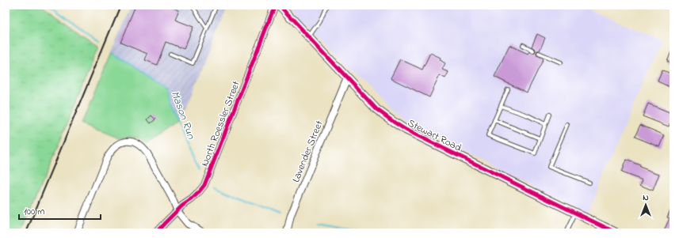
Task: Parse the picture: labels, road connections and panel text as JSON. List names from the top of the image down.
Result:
{
  "streets": {
    "street": ["North Roessler Street", "Stewart Road", "Lavender Street"]
  },
  "crossings": [
    ["Stewart Road", "Lavender Street"]
  ],
  "water": ["Mason Run"],
  "scale_bar": "100 m",
  "north": "top"
}
